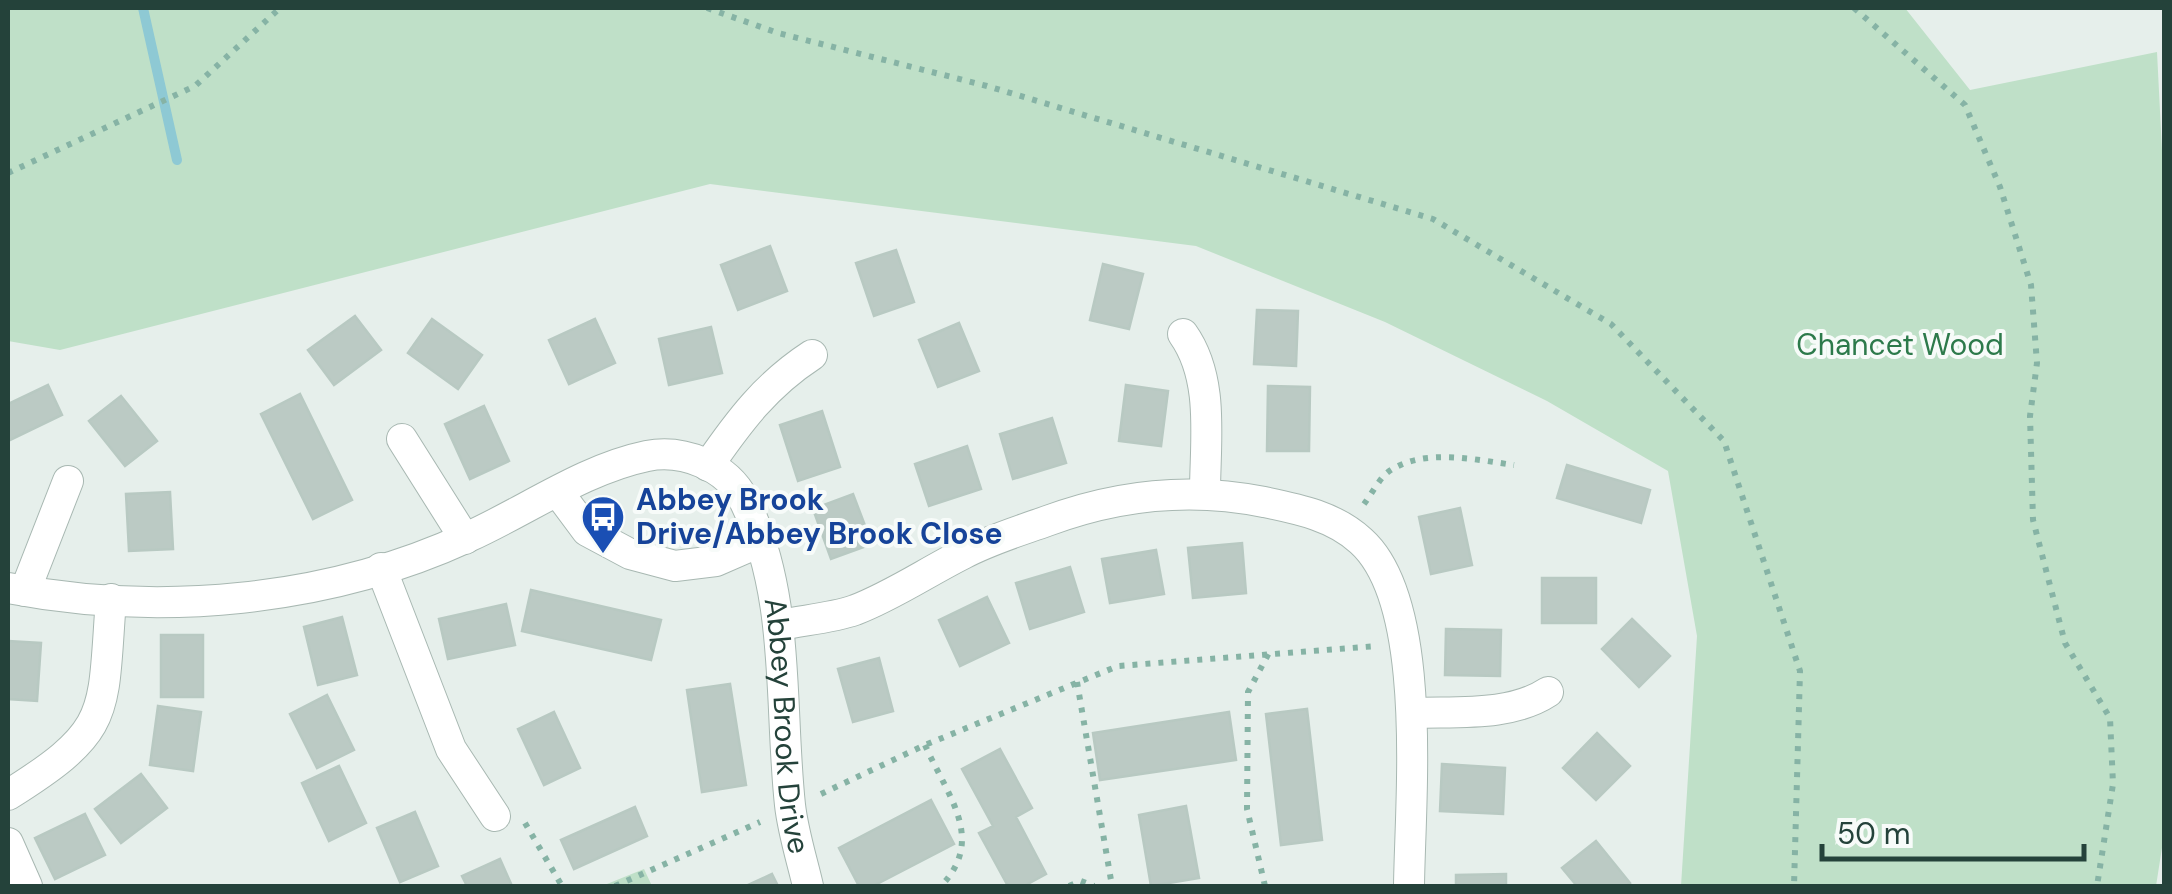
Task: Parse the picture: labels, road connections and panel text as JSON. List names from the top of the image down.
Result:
{
  "streets": {
    "street": ["Abbey Brook Drive"]
  },
  "parks": ["Chancet Wood"],
  "places": {
    "bus stop": ["Abbey Brook Drive/Abbey Brook Close"]
  },
  "scale_bar": "50 m"
}
